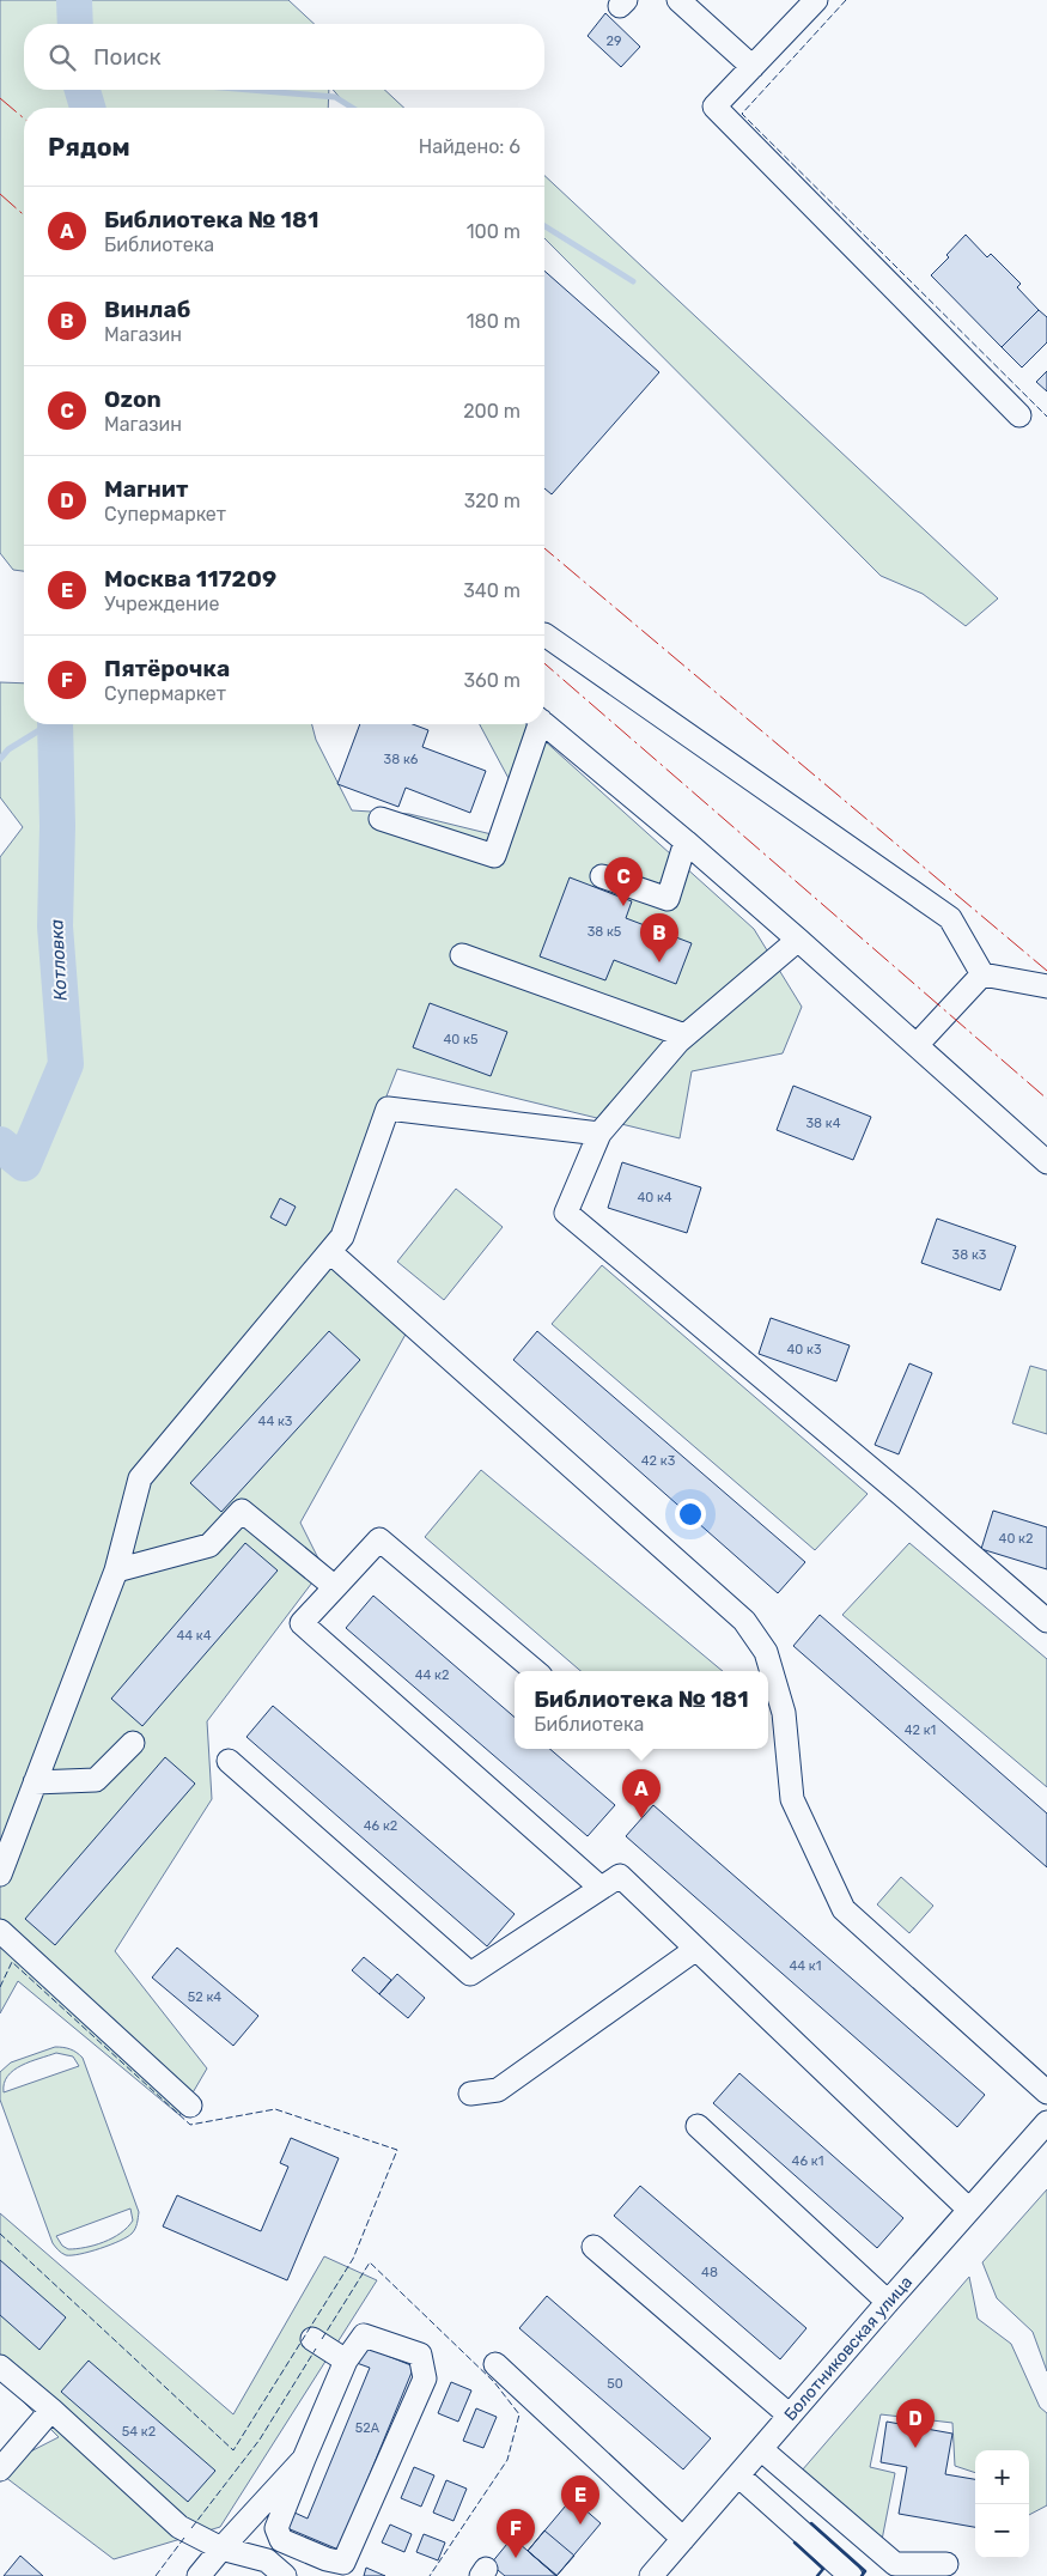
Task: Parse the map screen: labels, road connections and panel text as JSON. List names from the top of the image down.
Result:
{
  "streets": {
    "street": ["Болотниковская улица"]
  },
  "water": ["Котловка"],
  "house_numbers": [
    "29",
    "38 к6",
    "38 к5",
    "40 к5",
    "38 к4",
    "40 к4",
    "38 к3",
    "40 к3",
    "44 к3",
    "42 к3",
    "40 к2",
    "44 к4",
    "44 к2",
    "42 к1",
    "46 к2",
    "44 к1",
    "52 к4",
    "46 к1",
    "48",
    "50",
    "52А",
    "54 к2"
  ],
  "page": {
    "search": "Поиск",
    "heading": ["Рядом", "Найдено: 6"],
    "list": [
      {
        "mark": "A",
        "name": "Библиотека № 181",
        "note": "Библиотека",
        "value": "100 m"
      },
      {
        "mark": "B",
        "name": "Винлаб",
        "note": "Магазин",
        "value": "180 m"
      },
      {
        "mark": "C",
        "name": "Ozon",
        "note": "Магазин",
        "value": "200 m"
      },
      {
        "mark": "D",
        "name": "Магнит",
        "note": "Супермаркет",
        "value": "320 m"
      },
      {
        "mark": "E",
        "name": "Москва 117209",
        "note": "Учреждение",
        "value": "340 m"
      },
      {
        "mark": "F",
        "name": "Пятёрочка",
        "note": "Супермаркет",
        "value": "360 m"
      }
    ],
    "pins": [
      "C",
      "B",
      "A",
      "D",
      "E",
      "F"
    ],
    "popup": ["Библиотека № 181", "Библиотека"],
    "map_buttons": ["+", "−"]
  }
}
